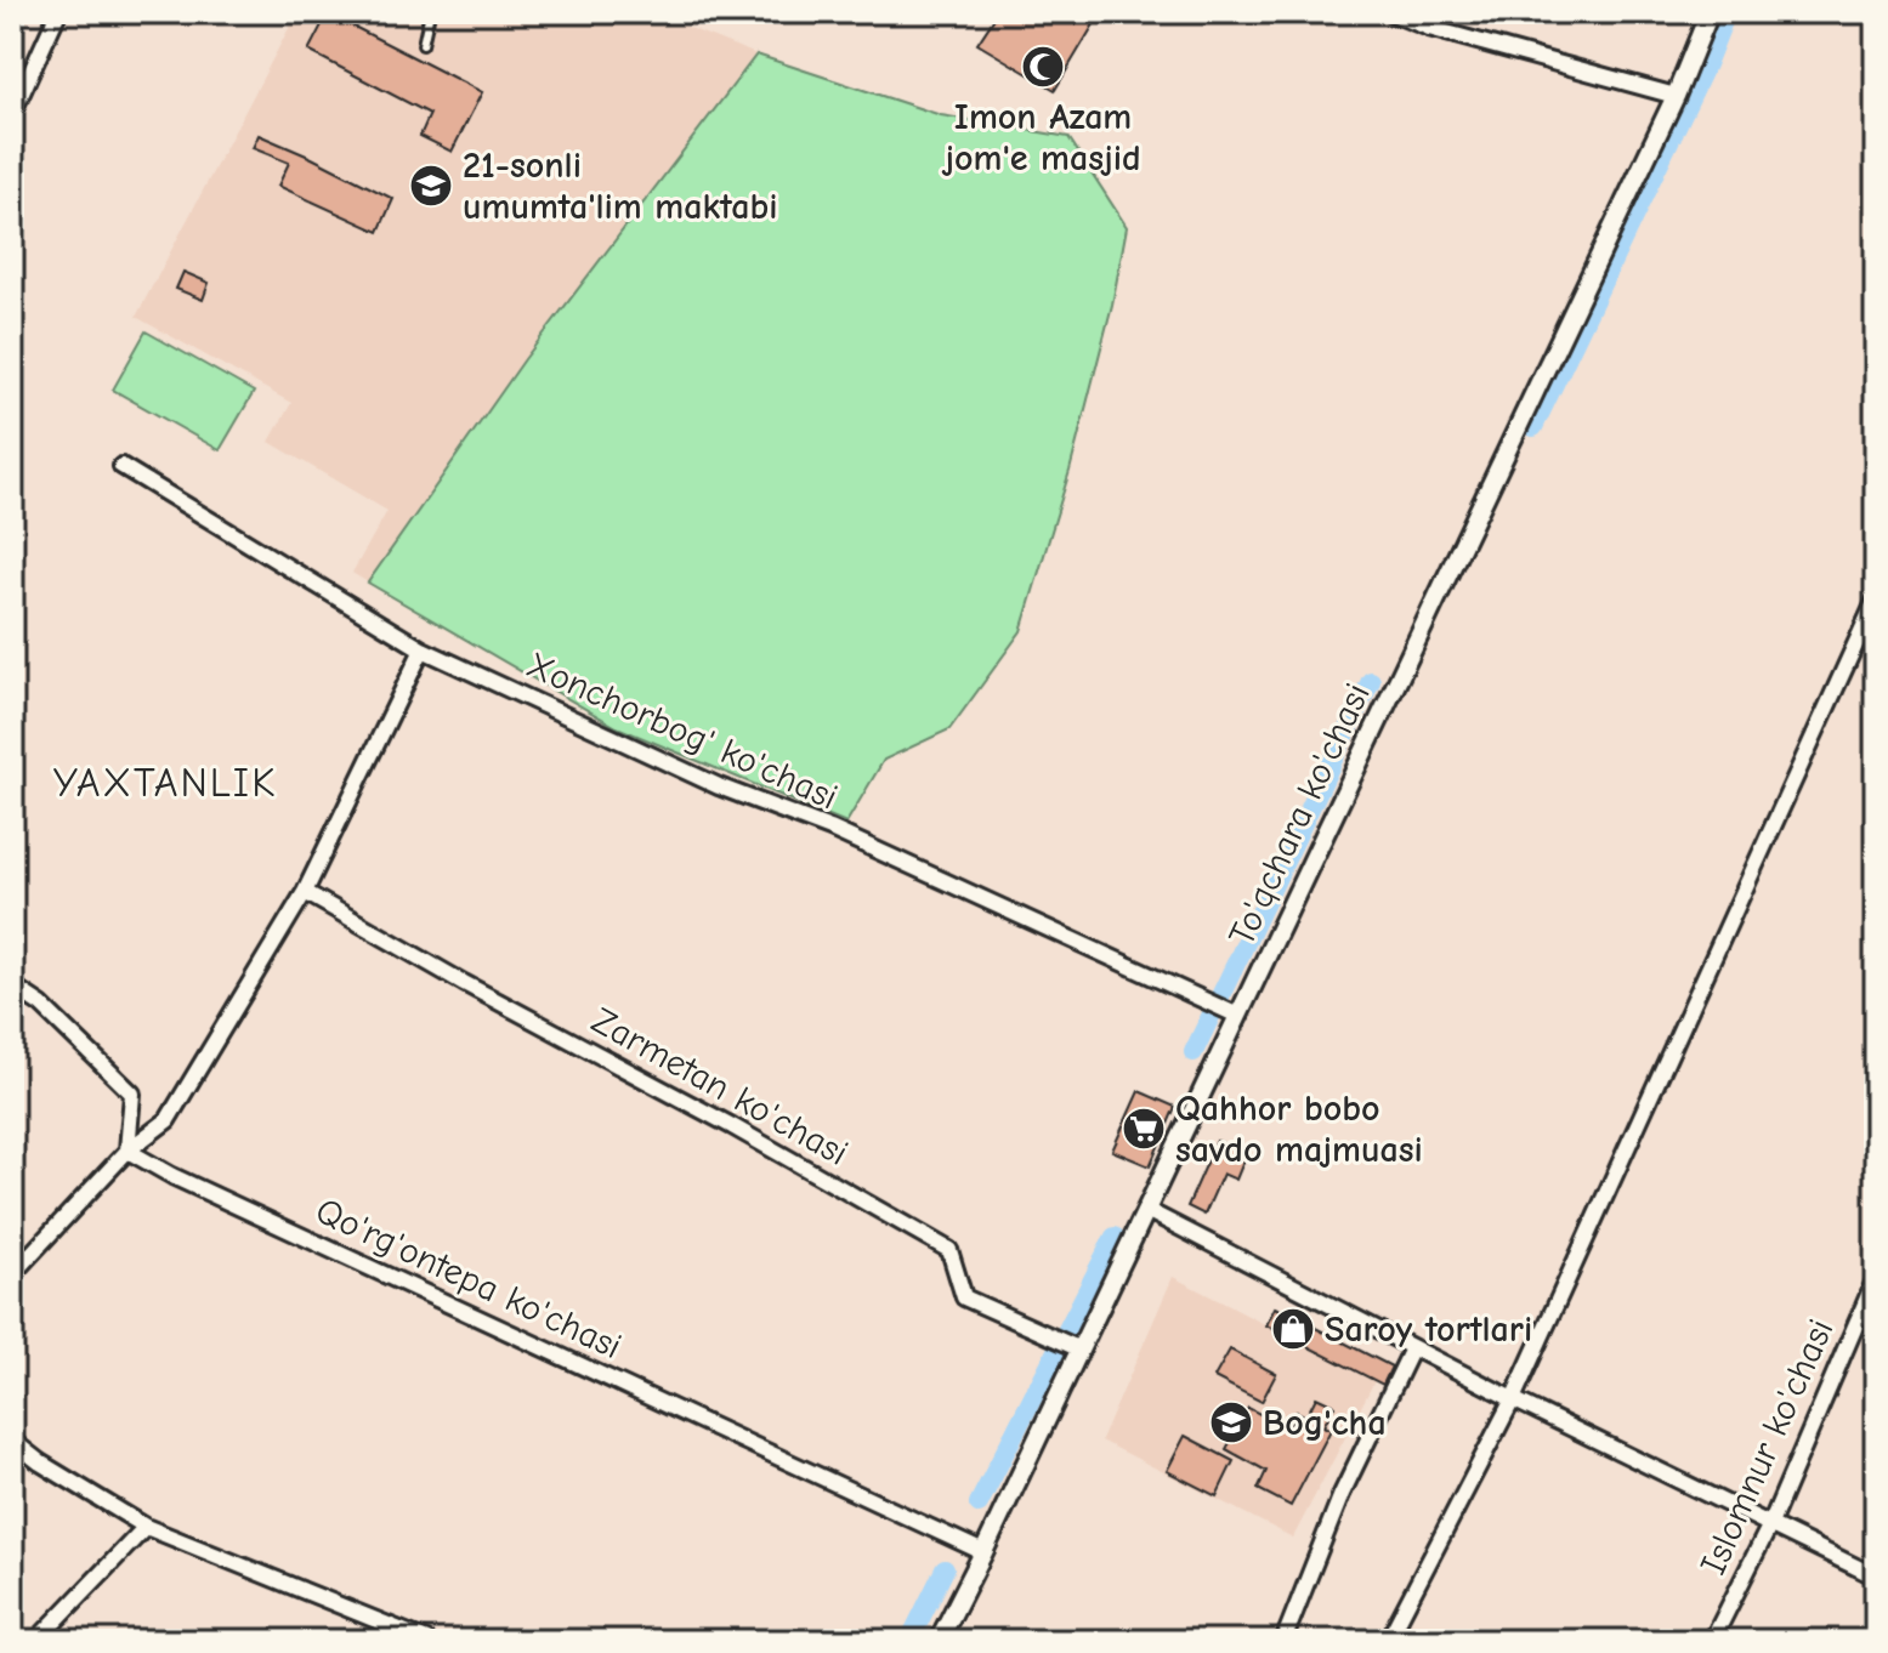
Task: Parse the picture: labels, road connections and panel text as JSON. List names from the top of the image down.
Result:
{
  "streets": {
    "street": [
      "Xonchorbog' ko'chasi",
      "To'qchara ko'chasi",
      "Zarmetan ko'chasi",
      "Qo'rg'ontepa ko'chasi",
      "Islomnur ko'chasi"
    ]
  },
  "crossings": [
    ["Xonchorbog' ko'chasi", "To'qchara ko'chasi"],
    ["To'qchara ko'chasi", "Zarmetan ko'chasi"],
    ["To'qchara ko'chasi", "Qo'rg'ontepa ko'chasi"]
  ],
  "districts": ["YAXTANLIK"],
  "places": {
    "mosque": ["Imon Azam jom'e masjid"],
    "school or university": ["21-sonli umumta'lim maktabi", "Bog'cha"],
    "supermarket": ["Qahhor bobo savdo majmuasi"],
    "shop": ["Saroy tortlari"]
  }
}
